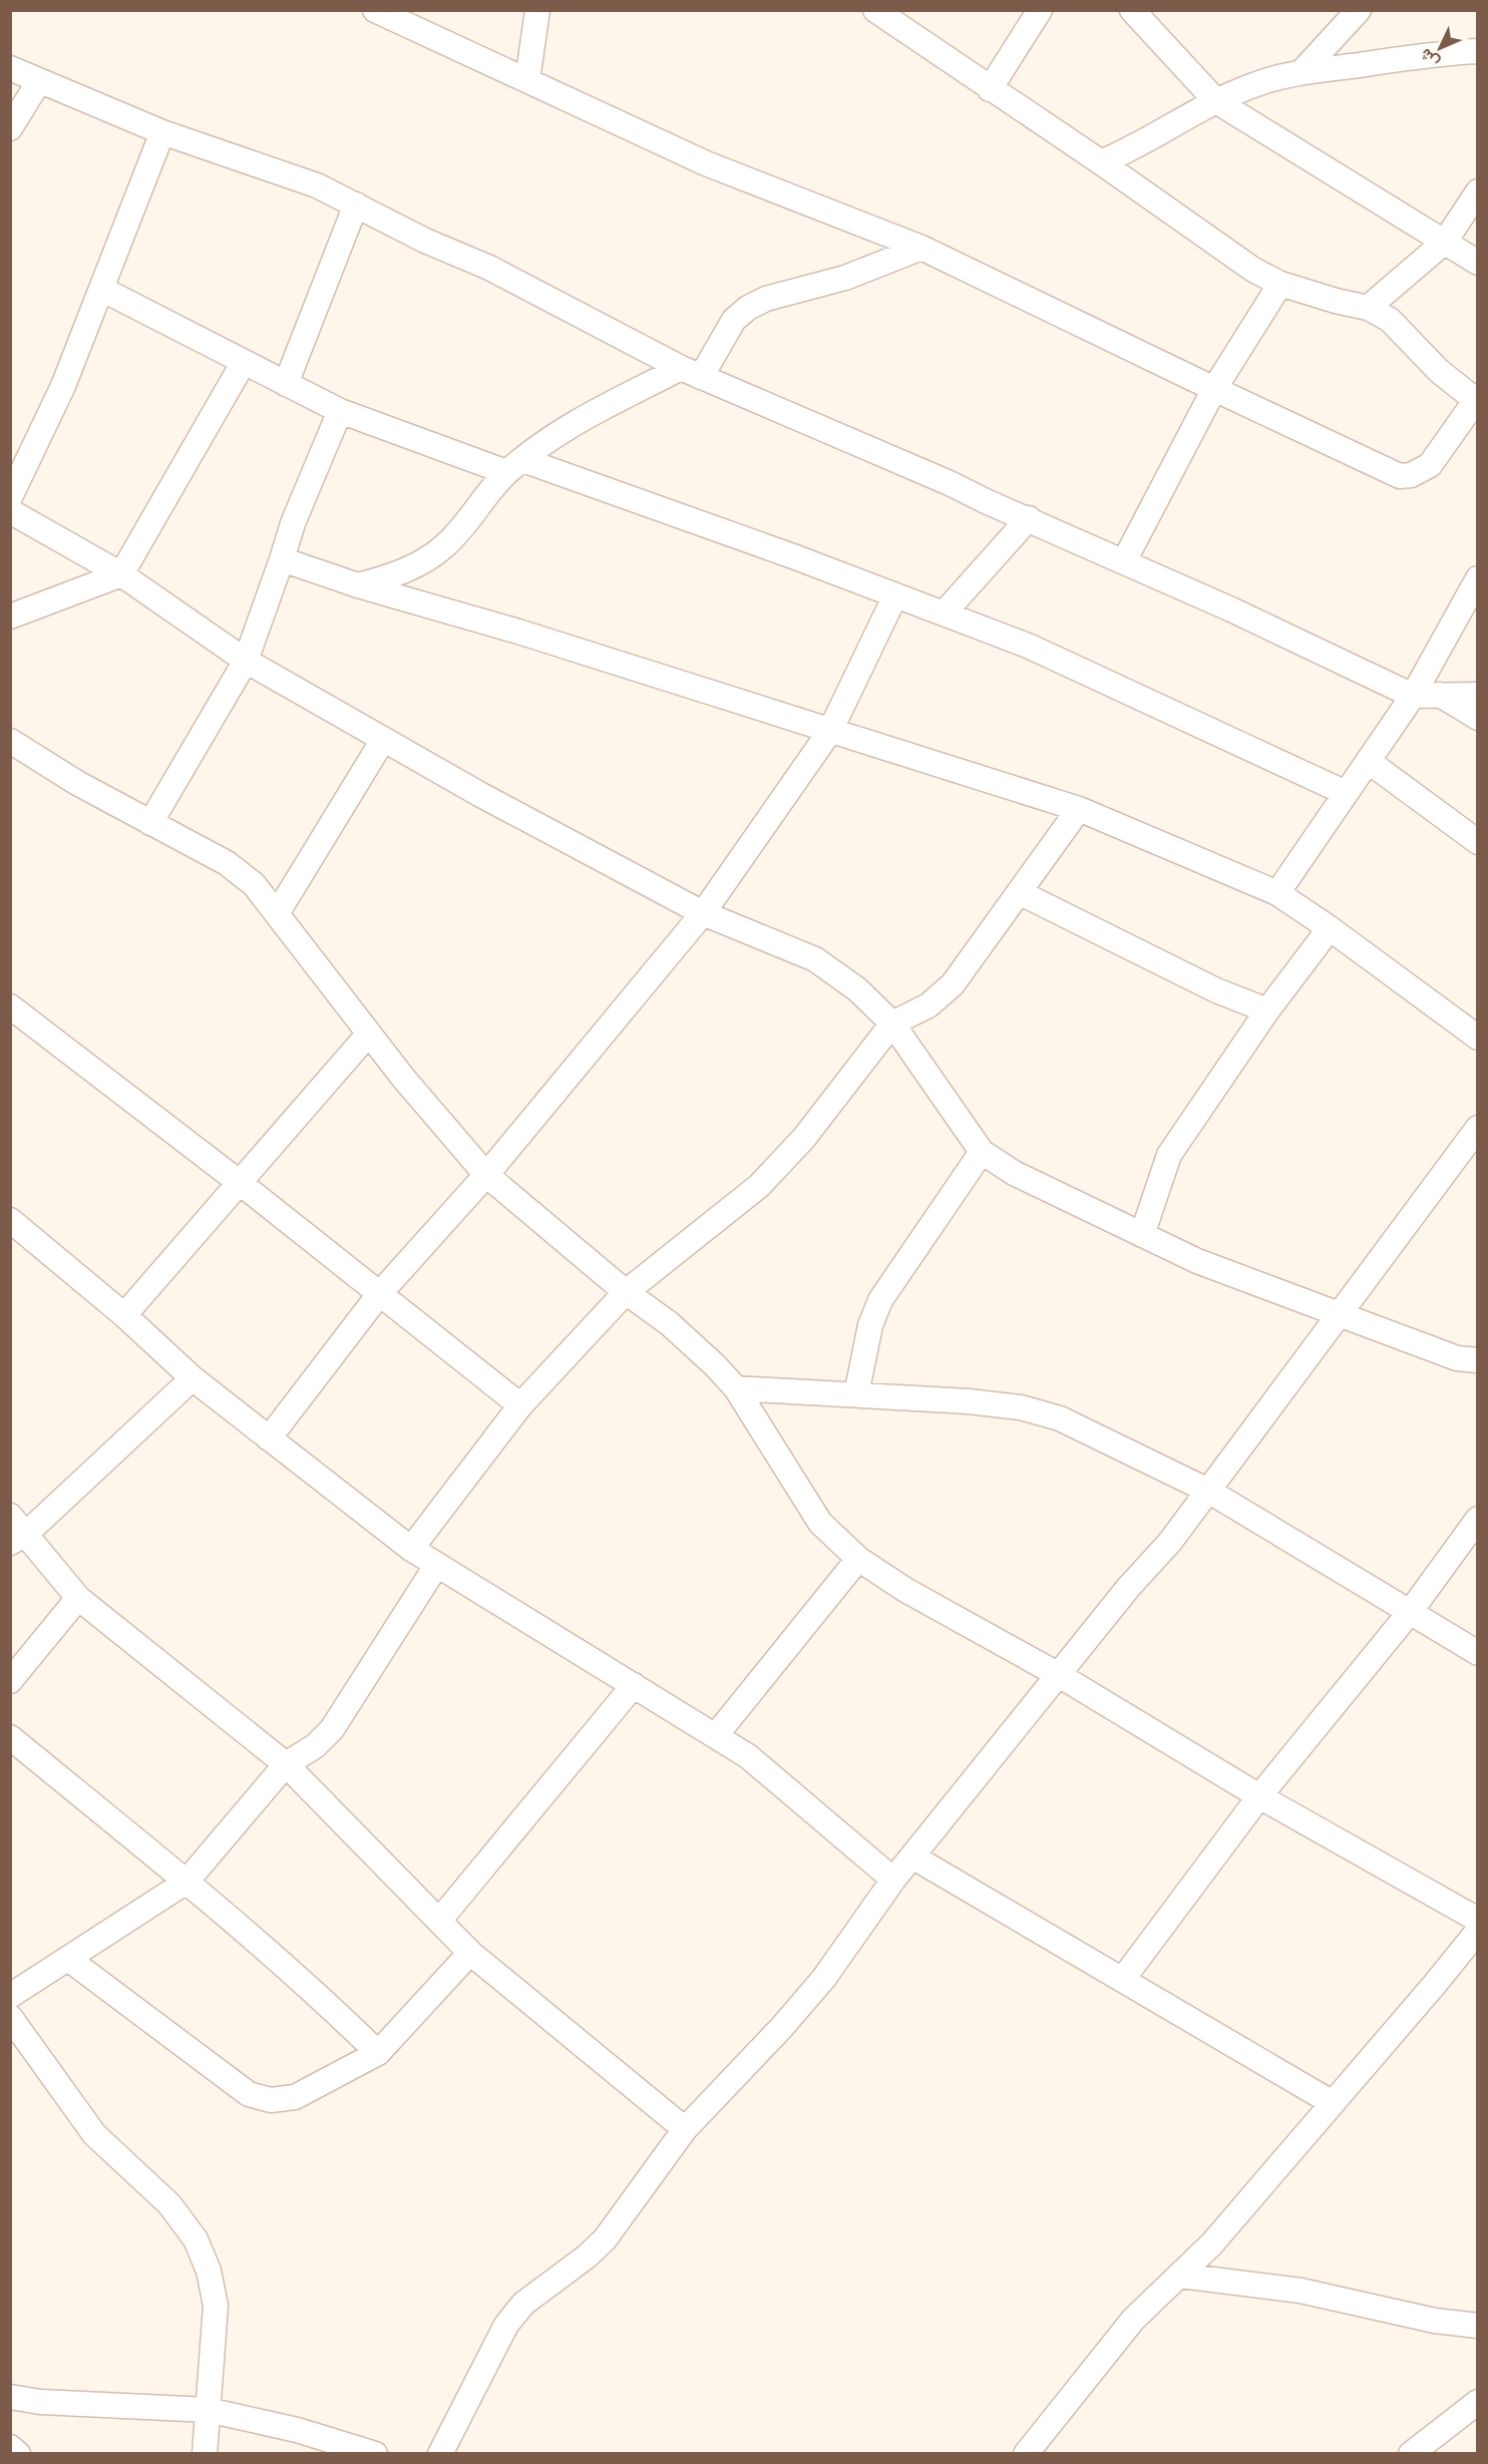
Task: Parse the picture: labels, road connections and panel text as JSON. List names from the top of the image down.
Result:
{
  "north": "bottom left"
}
